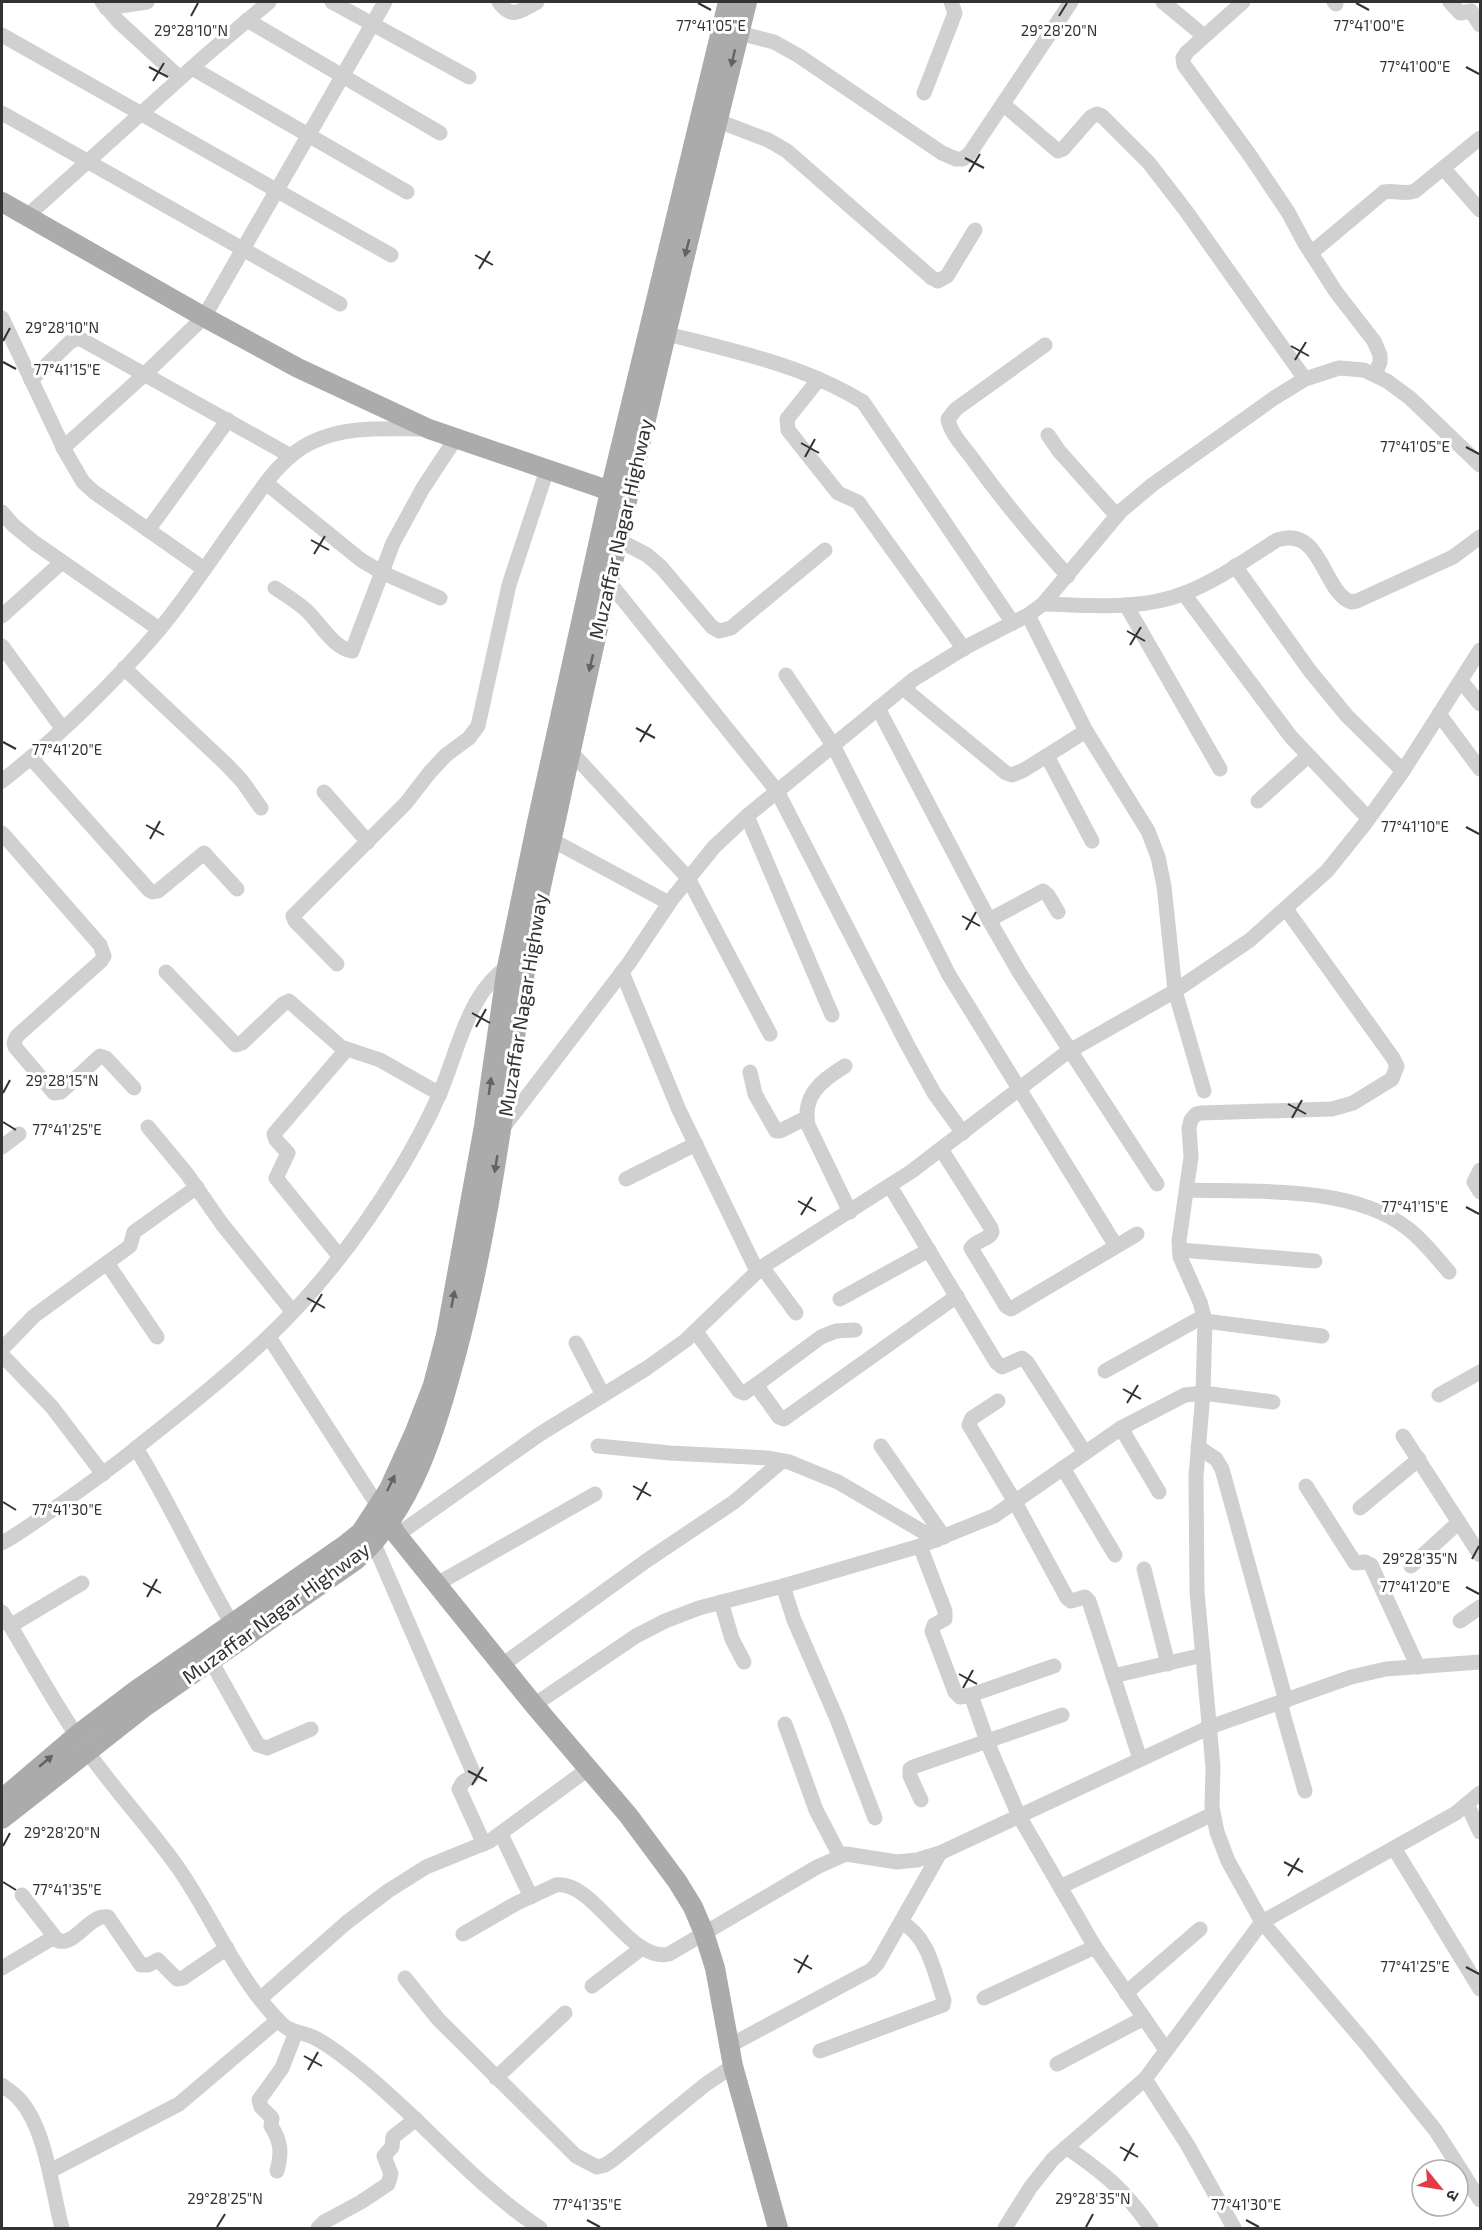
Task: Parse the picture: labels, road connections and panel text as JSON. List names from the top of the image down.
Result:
{
  "streets": {
    "main road": ["Muzaffar Nagar Highway"]
  },
  "north": "bottom right",
  "coordinates": [
    "77°41'05\"E",
    "77°41'00\"E",
    "29°28'10\"N",
    "29°28'20\"N",
    "77°41'15\"E",
    "77°41'20\"E",
    "77°41'10\"E",
    "29°28'15\"N",
    "77°41'25\"E",
    "77°41'30\"E",
    "29°28'35\"N",
    "77°41'35\"E",
    "29°28'25\"N"
  ]
}
